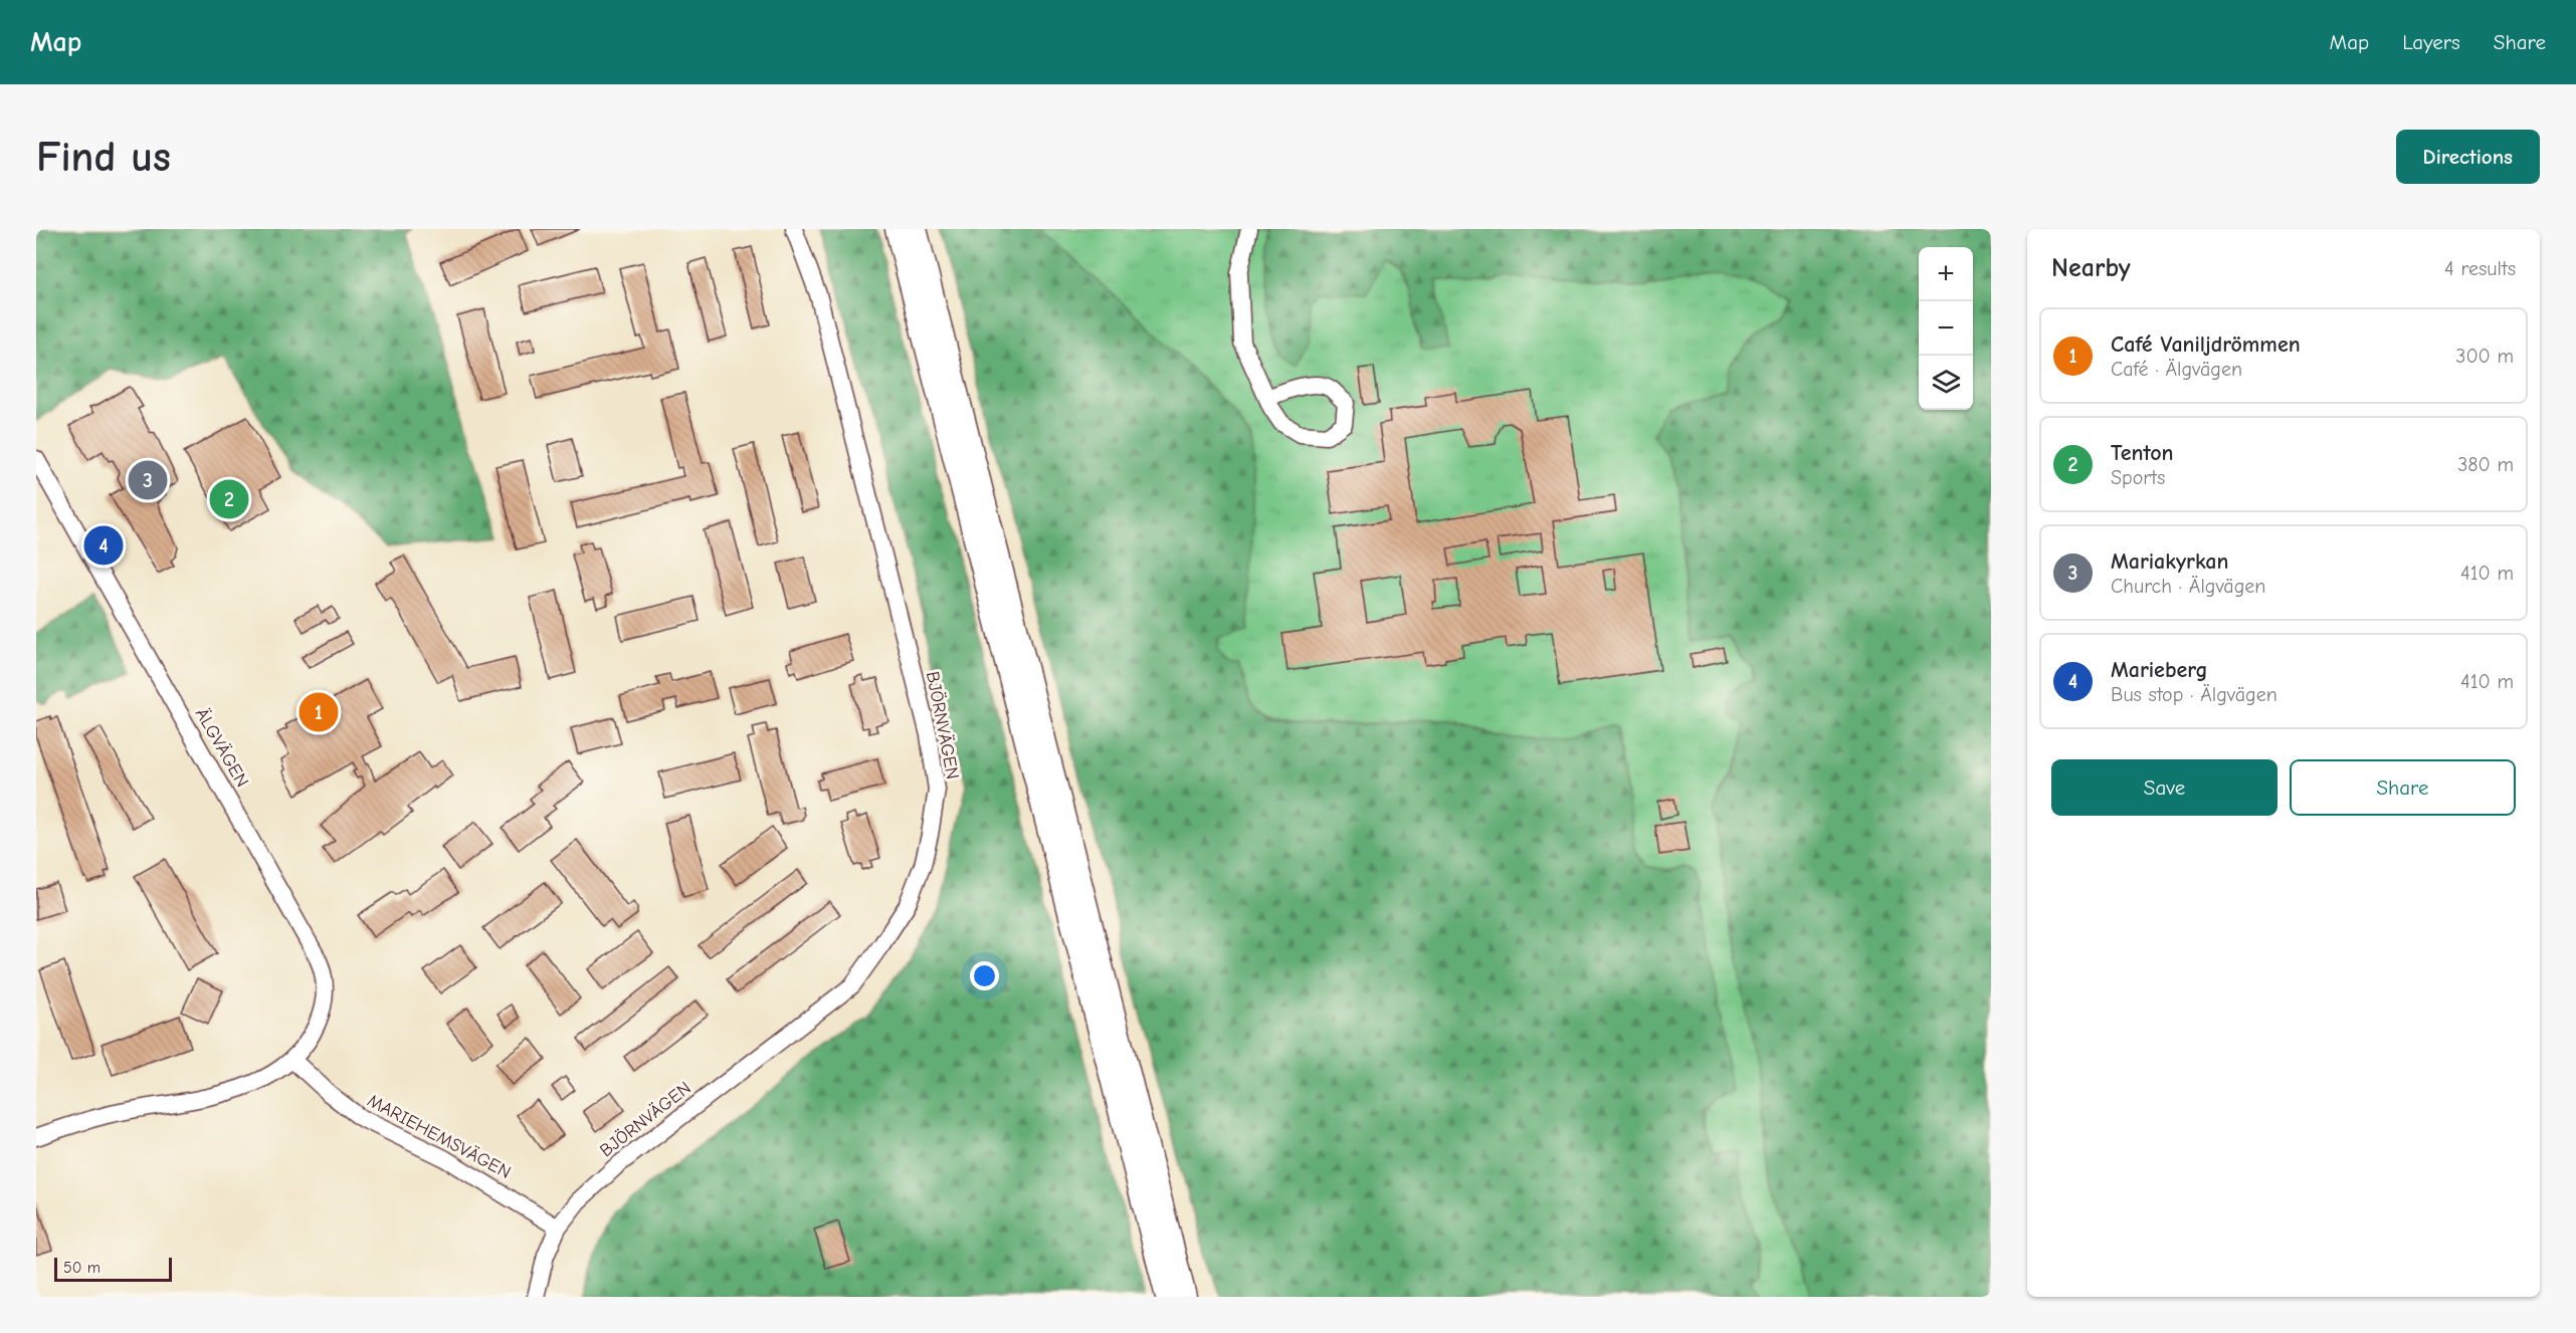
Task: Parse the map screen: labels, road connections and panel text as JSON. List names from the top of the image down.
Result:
{
  "streets": {
    "street": ["BJÖRNVÄGEN", "ÄLGVÄGEN", "MARIEHEMSVÄGEN"]
  },
  "crossings": [
    ["BJÖRNVÄGEN", "MARIEHEMSVÄGEN"],
    ["ÄLGVÄGEN", "MARIEHEMSVÄGEN"]
  ],
  "scale_bar": "50 m",
  "page": {
    "header": "Map",
    "nav": ["Map", "Layers", "Share"],
    "buttons": [
      "Directions",
      ["Save", "Share"]
    ],
    "title": "Find us",
    "heading": ["Nearby", "4 results"],
    "map_buttons": ["+", "−"],
    "list": [
      {
        "mark": "1",
        "name": "Café Vaniljdrömmen",
        "note": "Café · Älgvägen",
        "value": "300 m"
      },
      {
        "mark": "2",
        "name": "Tenton",
        "note": "Sports",
        "value": "380 m"
      },
      {
        "mark": "3",
        "name": "Mariakyrkan",
        "note": "Church · Älgvägen",
        "value": "410 m"
      },
      {
        "mark": "4",
        "name": "Marieberg",
        "note": "Bus stop · Älgvägen",
        "value": "410 m"
      }
    ],
    "pins": [
      "3",
      "2",
      "4",
      "1"
    ],
    "scale": "50 m"
  }
}
